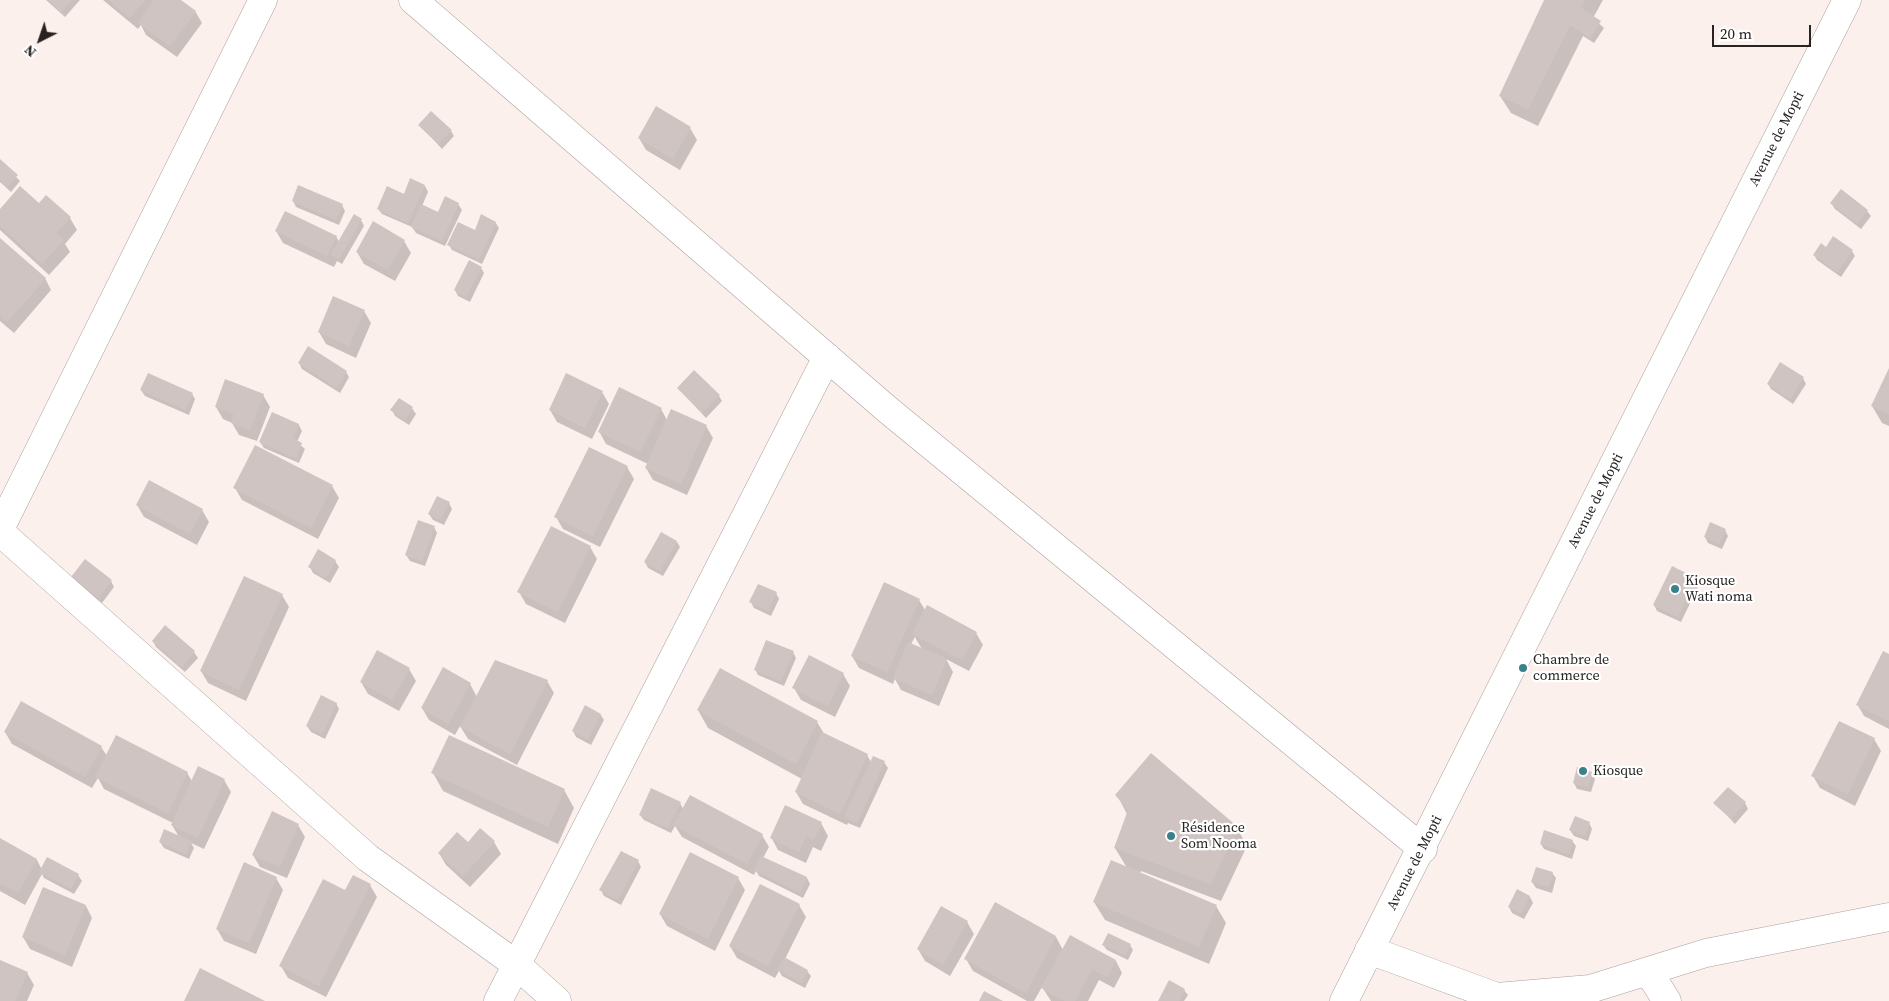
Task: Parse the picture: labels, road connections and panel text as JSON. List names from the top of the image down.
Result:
{
  "streets": {
    "street": ["Avenue de Mopti"]
  },
  "places": [
    "Kiosque Wati noma",
    "Chambre de commerce",
    "Kiosque",
    "Résidence Som Nooma"
  ],
  "scale_bar": "20 m",
  "north": "bottom left"
}
